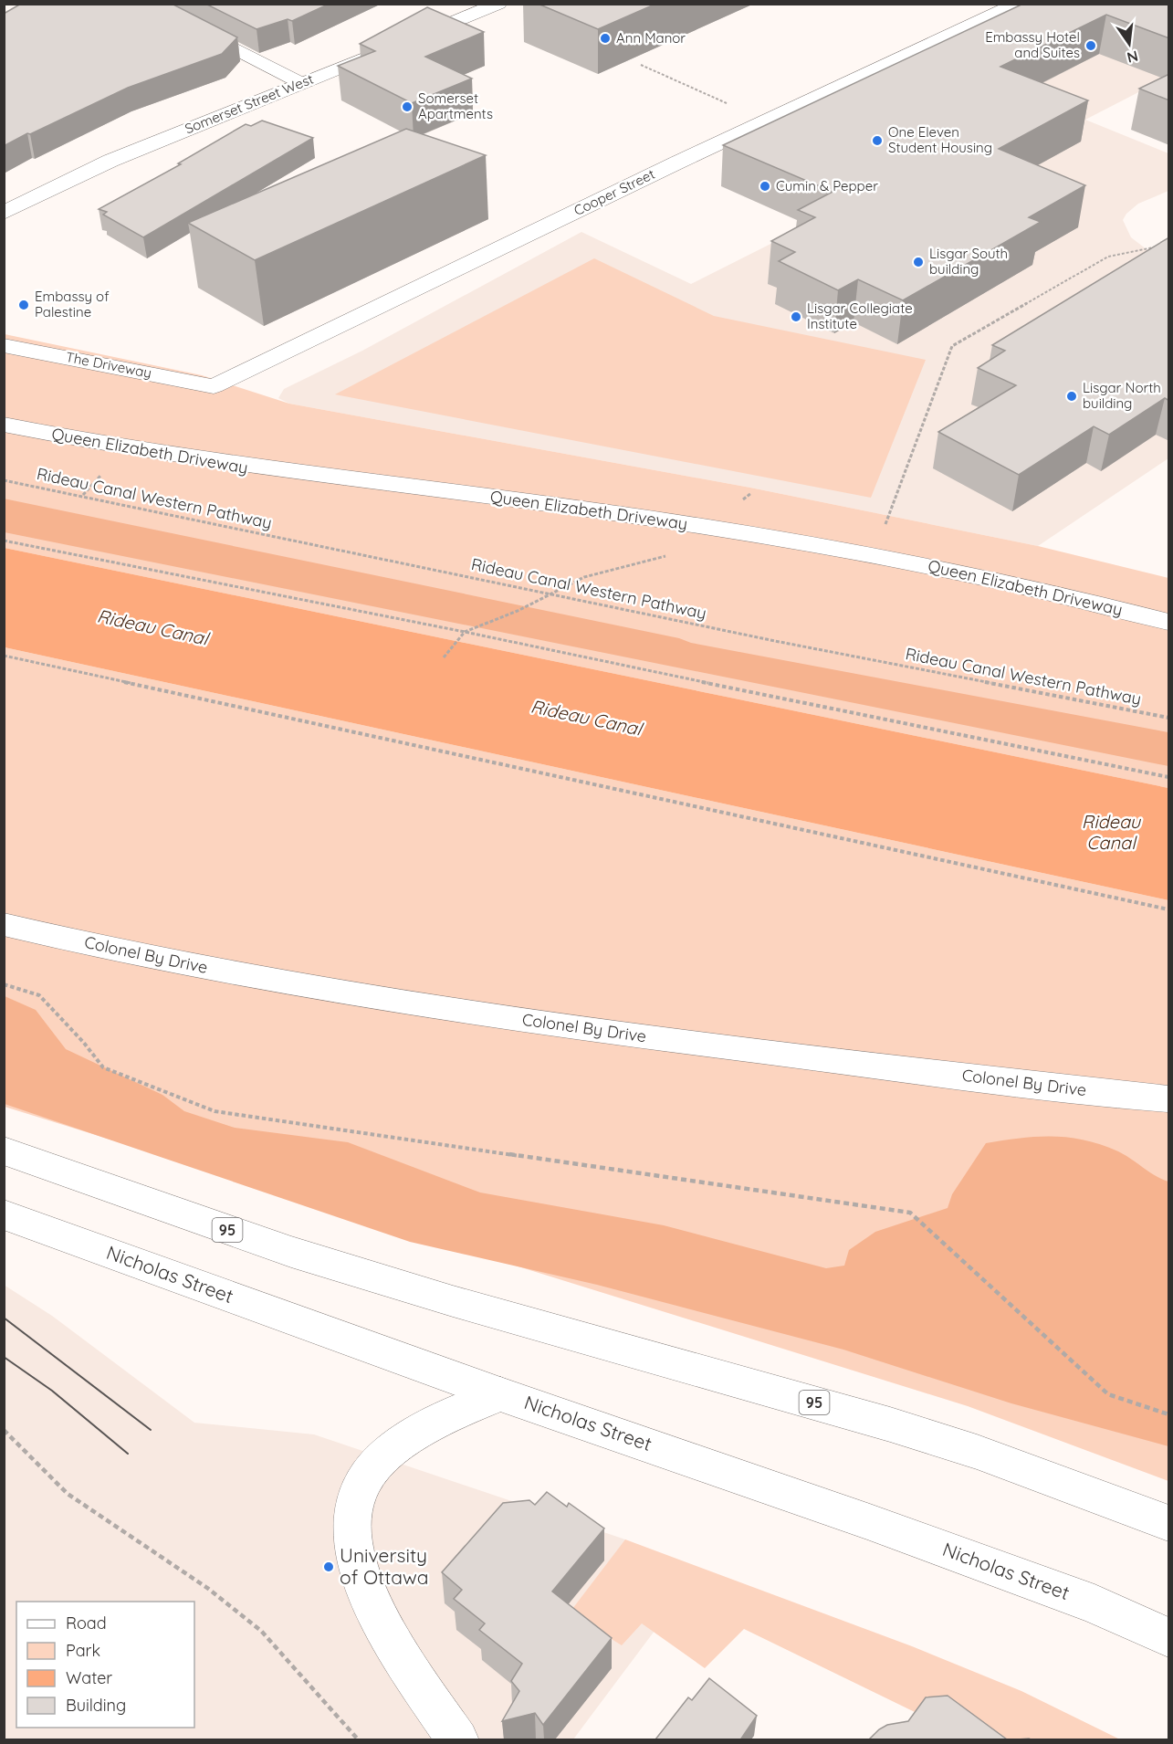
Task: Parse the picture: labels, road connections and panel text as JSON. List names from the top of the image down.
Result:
{
  "streets": {
    "street": [
      "Somerset Street West",
      "Cooper Street",
      "The Driveway",
      "Queen Elizabeth Driveway",
      "Colonel By Drive",
      "95",
      "Nicholas Street"
    ],
    "path": ["Rideau Canal Western Pathway"]
  },
  "crossings": [
    ["Cooper Street", "The Driveway"]
  ],
  "water": ["Rideau Canal"],
  "places": [
    "Ann Manor",
    "Embassy Hotel and Suites",
    "Somerset Apartments",
    "One Eleven Student Housing",
    "Cumin & Pepper",
    "Lisgar South building",
    "Embassy of Palestine",
    "Lisgar Collegiate Institute",
    "Lisgar North building",
    "University of Ottawa"
  ],
  "legend": [
    "Road",
    "Park",
    "Water",
    "Building"
  ],
  "north": "bottom"
}
